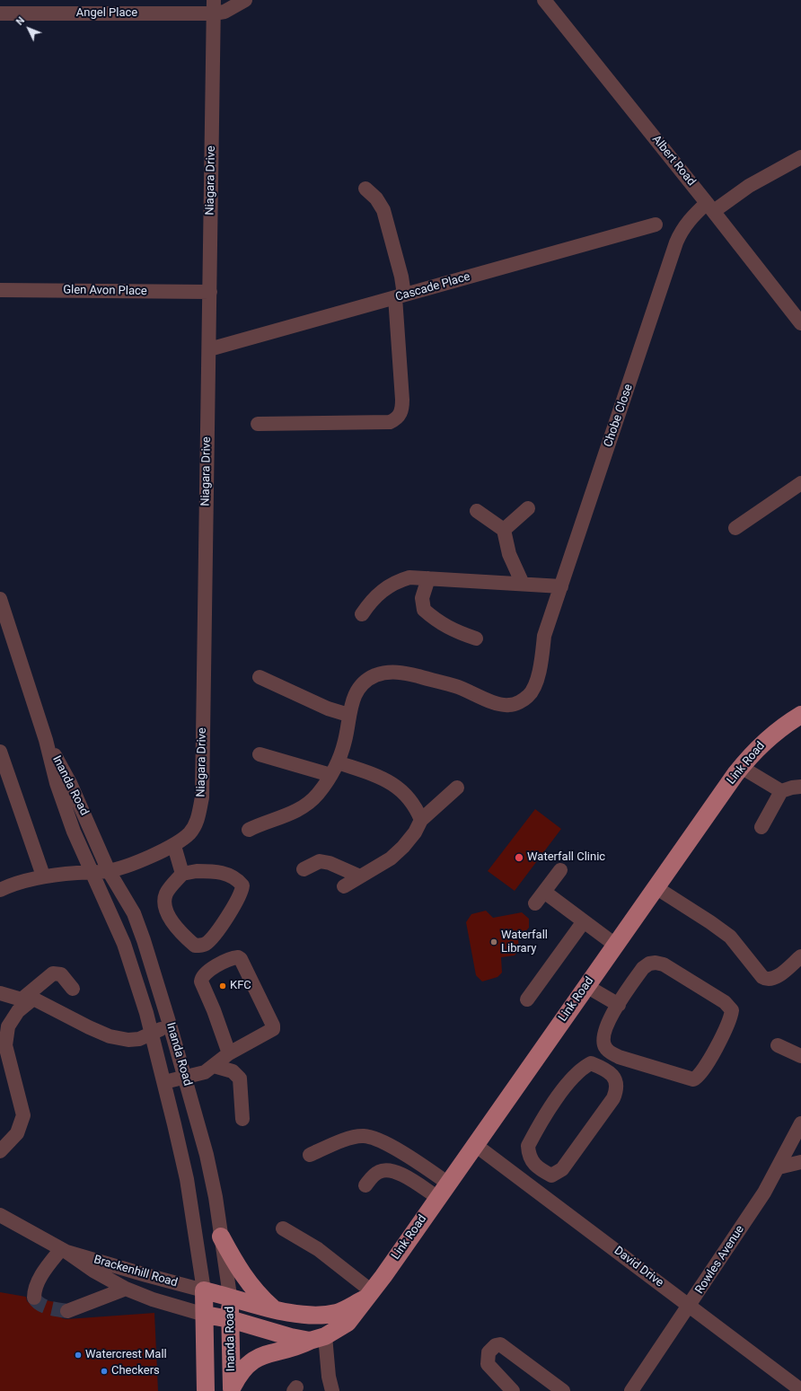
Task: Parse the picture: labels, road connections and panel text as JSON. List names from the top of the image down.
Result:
{
  "streets": {
    "main road": ["Link Road", "Inanda Road"],
    "street": [
      "Angel Place",
      "Albert Road",
      "Niagara Drive",
      "Cascade Place",
      "Glen Avon Place",
      "Chobe Close",
      "Rowles Avenue",
      "David Drive",
      "Brackenhill Road"
    ]
  },
  "crossings": [
    ["Angel Place", "Niagara Drive"],
    ["Albert Road", "Chobe Close"],
    ["Niagara Drive", "Cascade Place"],
    ["Niagara Drive", "Glen Avon Place"],
    ["Niagara Drive", "Inanda Road"],
    ["Link Road", "Inanda Road"],
    ["Link Road", "David Drive"],
    ["Link Road", "Brackenhill Road"],
    ["Inanda Road", "Brackenhill Road"],
    ["Rowles Avenue", "David Drive"]
  ],
  "places": [
    "Waterfall Clinic",
    "Waterfall Library",
    "KFC",
    "Watercrest Mall",
    "Checkers"
  ],
  "north": "top left"
}
